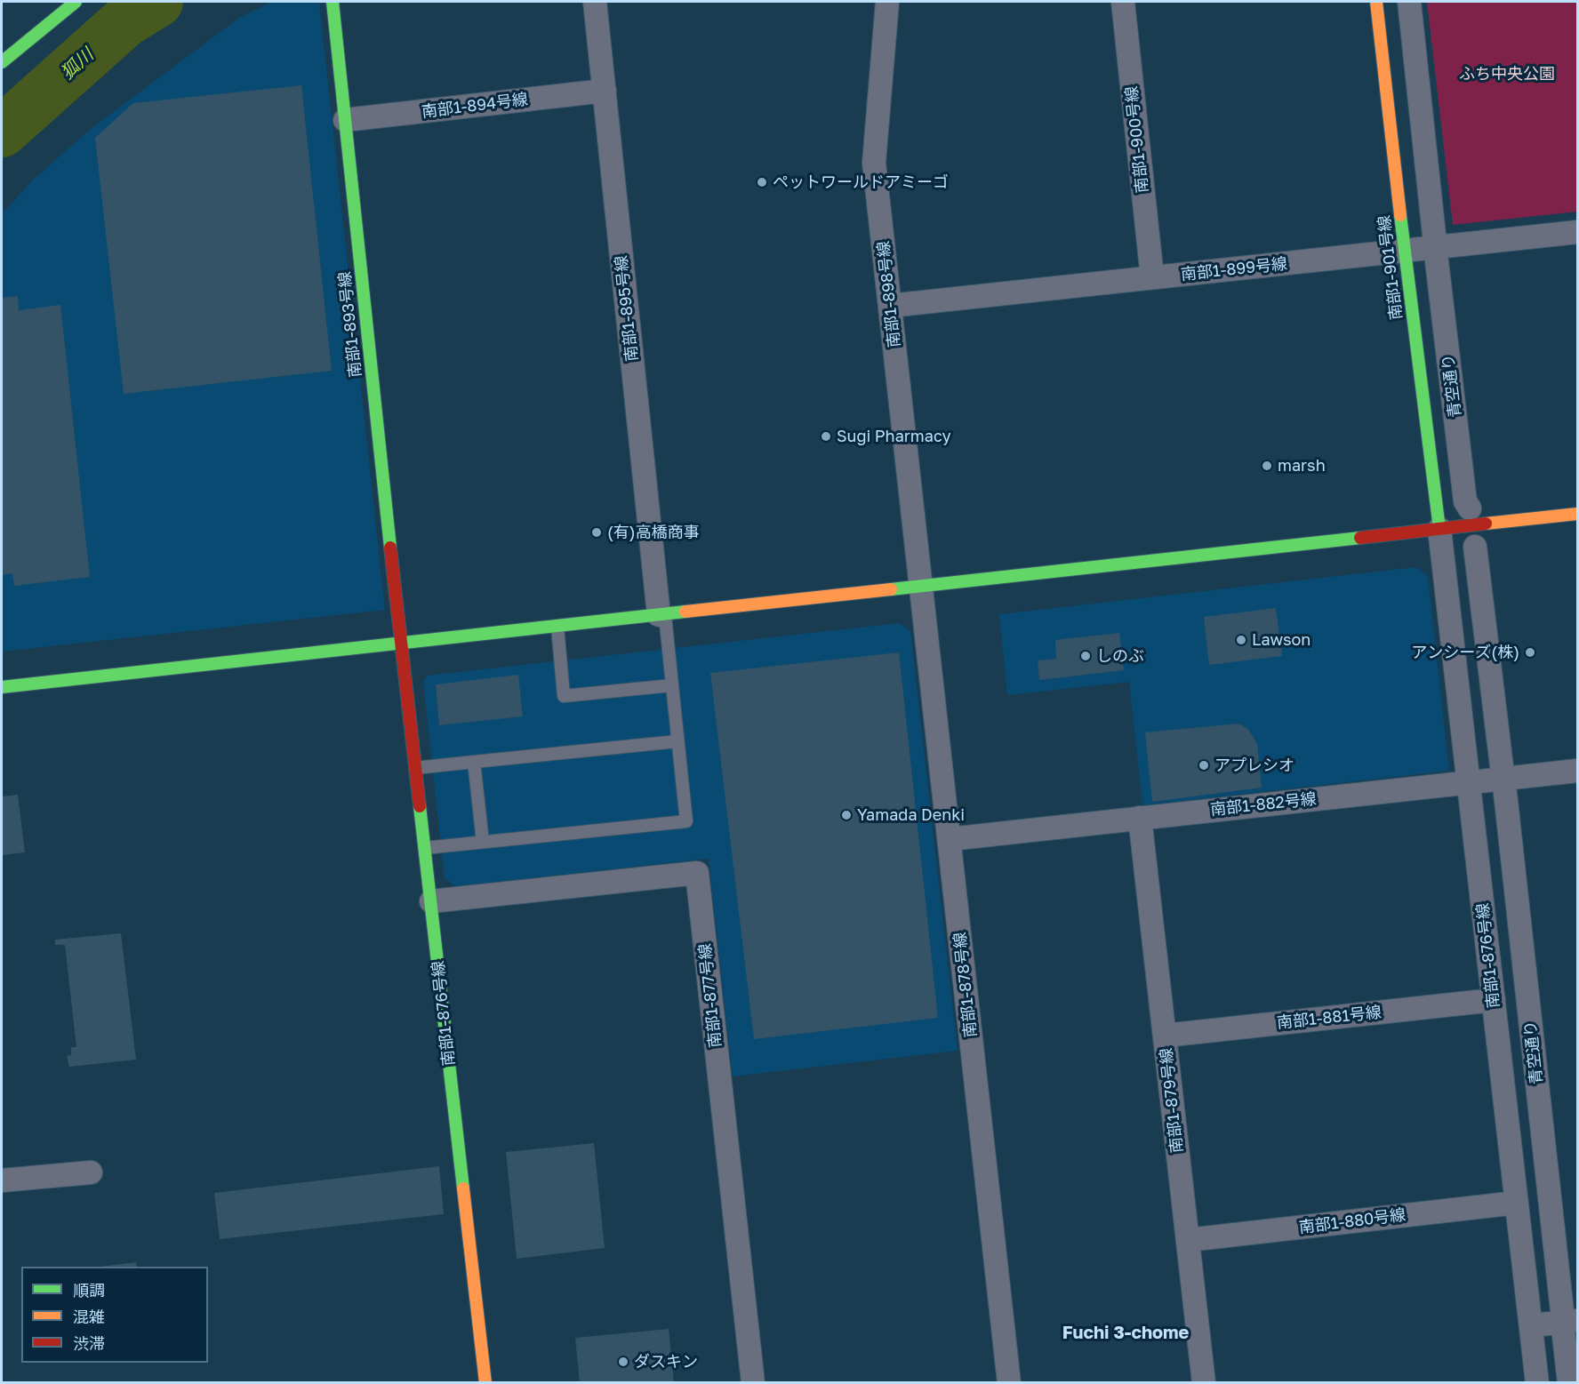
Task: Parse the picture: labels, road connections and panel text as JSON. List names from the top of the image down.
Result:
{
  "streets": {
    "street": [
      "南部1-894号線",
      "南部1-900号線",
      "南部1-901号線",
      "南部1-899号線",
      "南部1-898号線",
      "南部1-895号線",
      "南部1-893号線",
      "青空通り",
      "南部1-882号線",
      "南部1-876号線",
      "南部1-878号線",
      "南部1-877号線",
      "南部1-881号線",
      "南部1-879号線",
      "南部1-880号線"
    ]
  },
  "crossings": [
    ["南部1-894号線", "南部1-895号線"],
    ["南部1-894号線", "南部1-893号線"],
    ["南部1-900号線", "南部1-899号線"],
    ["南部1-901号線", "南部1-899号線"],
    ["南部1-901号線", "南部1-876号線"],
    ["南部1-899号線", "南部1-898号線"],
    ["南部1-898号線", "南部1-878号線"],
    ["南部1-893号線", "南部1-876号線"],
    ["南部1-882号線", "南部1-876号線"],
    ["南部1-882号線", "南部1-878号線"],
    ["南部1-882号線", "南部1-879号線"],
    ["南部1-876号線", "南部1-877号線"],
    ["南部1-876号線", "南部1-881号線"],
    ["南部1-876号線", "南部1-880号線"],
    ["南部1-881号線", "南部1-879号線"],
    ["南部1-879号線", "南部1-880号線"]
  ],
  "districts": ["Fuchi 3-chome"],
  "water": ["狐川"],
  "parks": ["ふち中央公園"],
  "places": [
    "ペットワールドアミーゴ",
    "Sugi Pharmacy",
    "marsh",
    "(有)高橋商事",
    "Lawson",
    "アンシーズ(株)",
    "しのぶ",
    "アプレシオ",
    "Yamada Denki",
    "ダスキン"
  ],
  "legend": ["順調", "混雑", "渋滞"]
}
